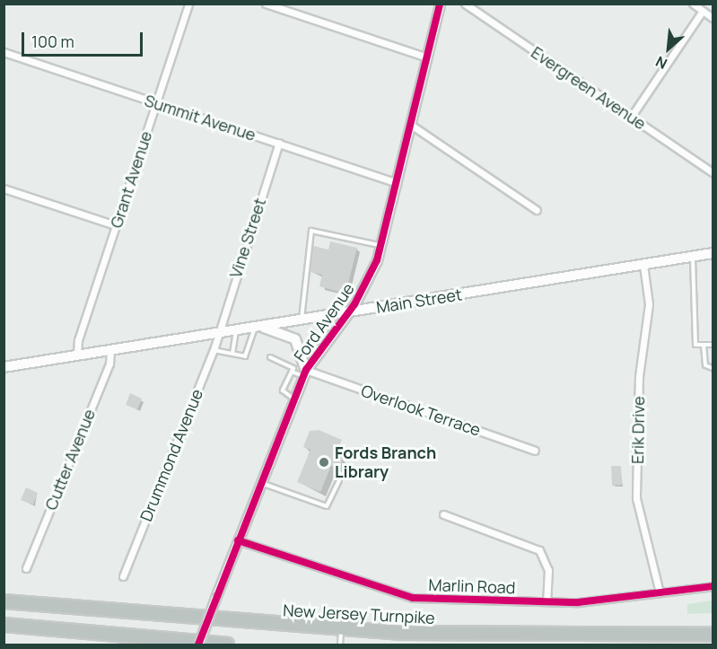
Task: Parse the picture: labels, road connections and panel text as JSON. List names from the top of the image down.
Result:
{
  "streets": {
    "highway": ["New Jersey Turnpike"],
    "main road": ["Main Street"],
    "street": [
      "Evergreen Avenue",
      "Summit Avenue",
      "Grant Avenue",
      "Vine Street",
      "Ford Avenue",
      "Overlook Terrace",
      "Erik Drive",
      "Drummond Avenue",
      "Cutter Avenue",
      "Marlin Road"
    ]
  },
  "crossings": [
    ["Summit Avenue", "Grant Avenue"],
    ["Summit Avenue", "Vine Street"],
    ["Summit Avenue", "Ford Avenue"],
    ["Grant Avenue", "Main Street"],
    ["Vine Street", "Main Street"],
    ["Vine Street", "Drummond Avenue"],
    ["Main Street", "Ford Avenue"],
    ["Main Street", "Erik Drive"],
    ["Main Street", "Drummond Avenue"],
    ["Main Street", "Cutter Avenue"],
    ["Ford Avenue", "Overlook Terrace"],
    ["Ford Avenue", "Marlin Road"],
    ["Erik Drive", "Marlin Road"]
  ],
  "places": ["Fords Branch Library"],
  "scale_bar": "100 m",
  "north": "bottom left"
}
